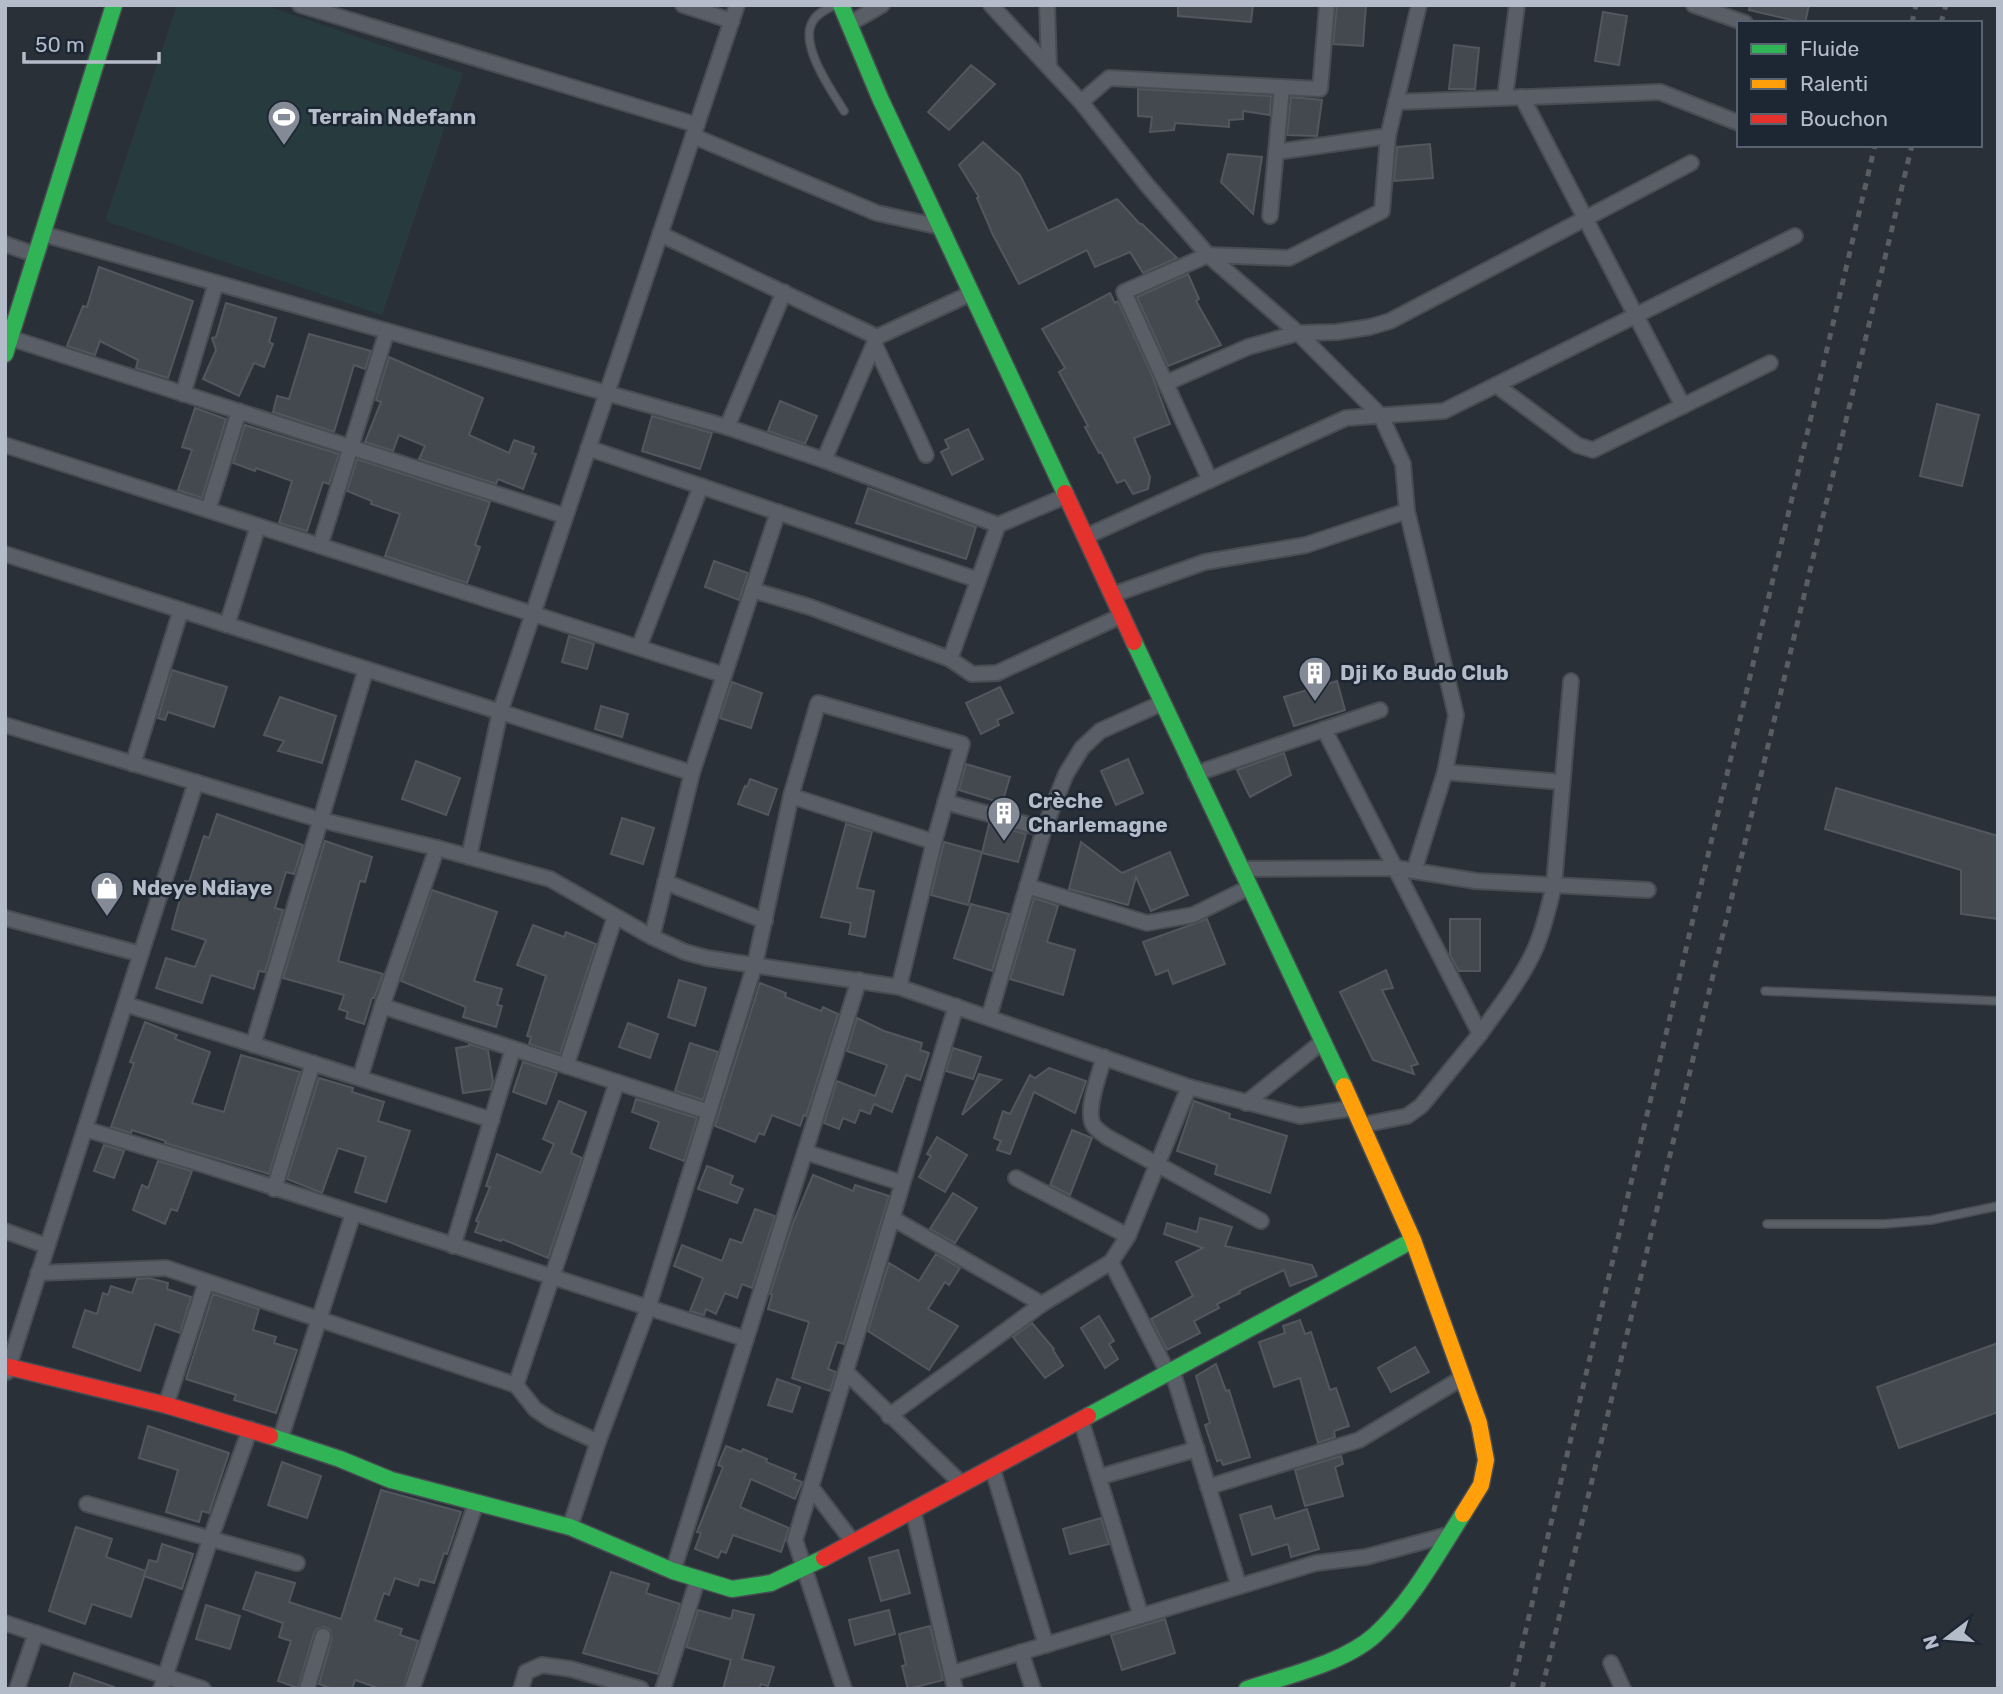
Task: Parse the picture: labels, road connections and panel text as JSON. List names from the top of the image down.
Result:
{
  "places": {
    "sports": ["Terrain Ndefann"],
    "building": ["Dji Ko Budo Club", "Crèche Charlemagne"],
    "shop": ["Ndeye Ndiaye"]
  },
  "legend": ["Fluide", "Ralenti", "Bouchon"],
  "scale_bar": "50 m",
  "north": "left"
}
